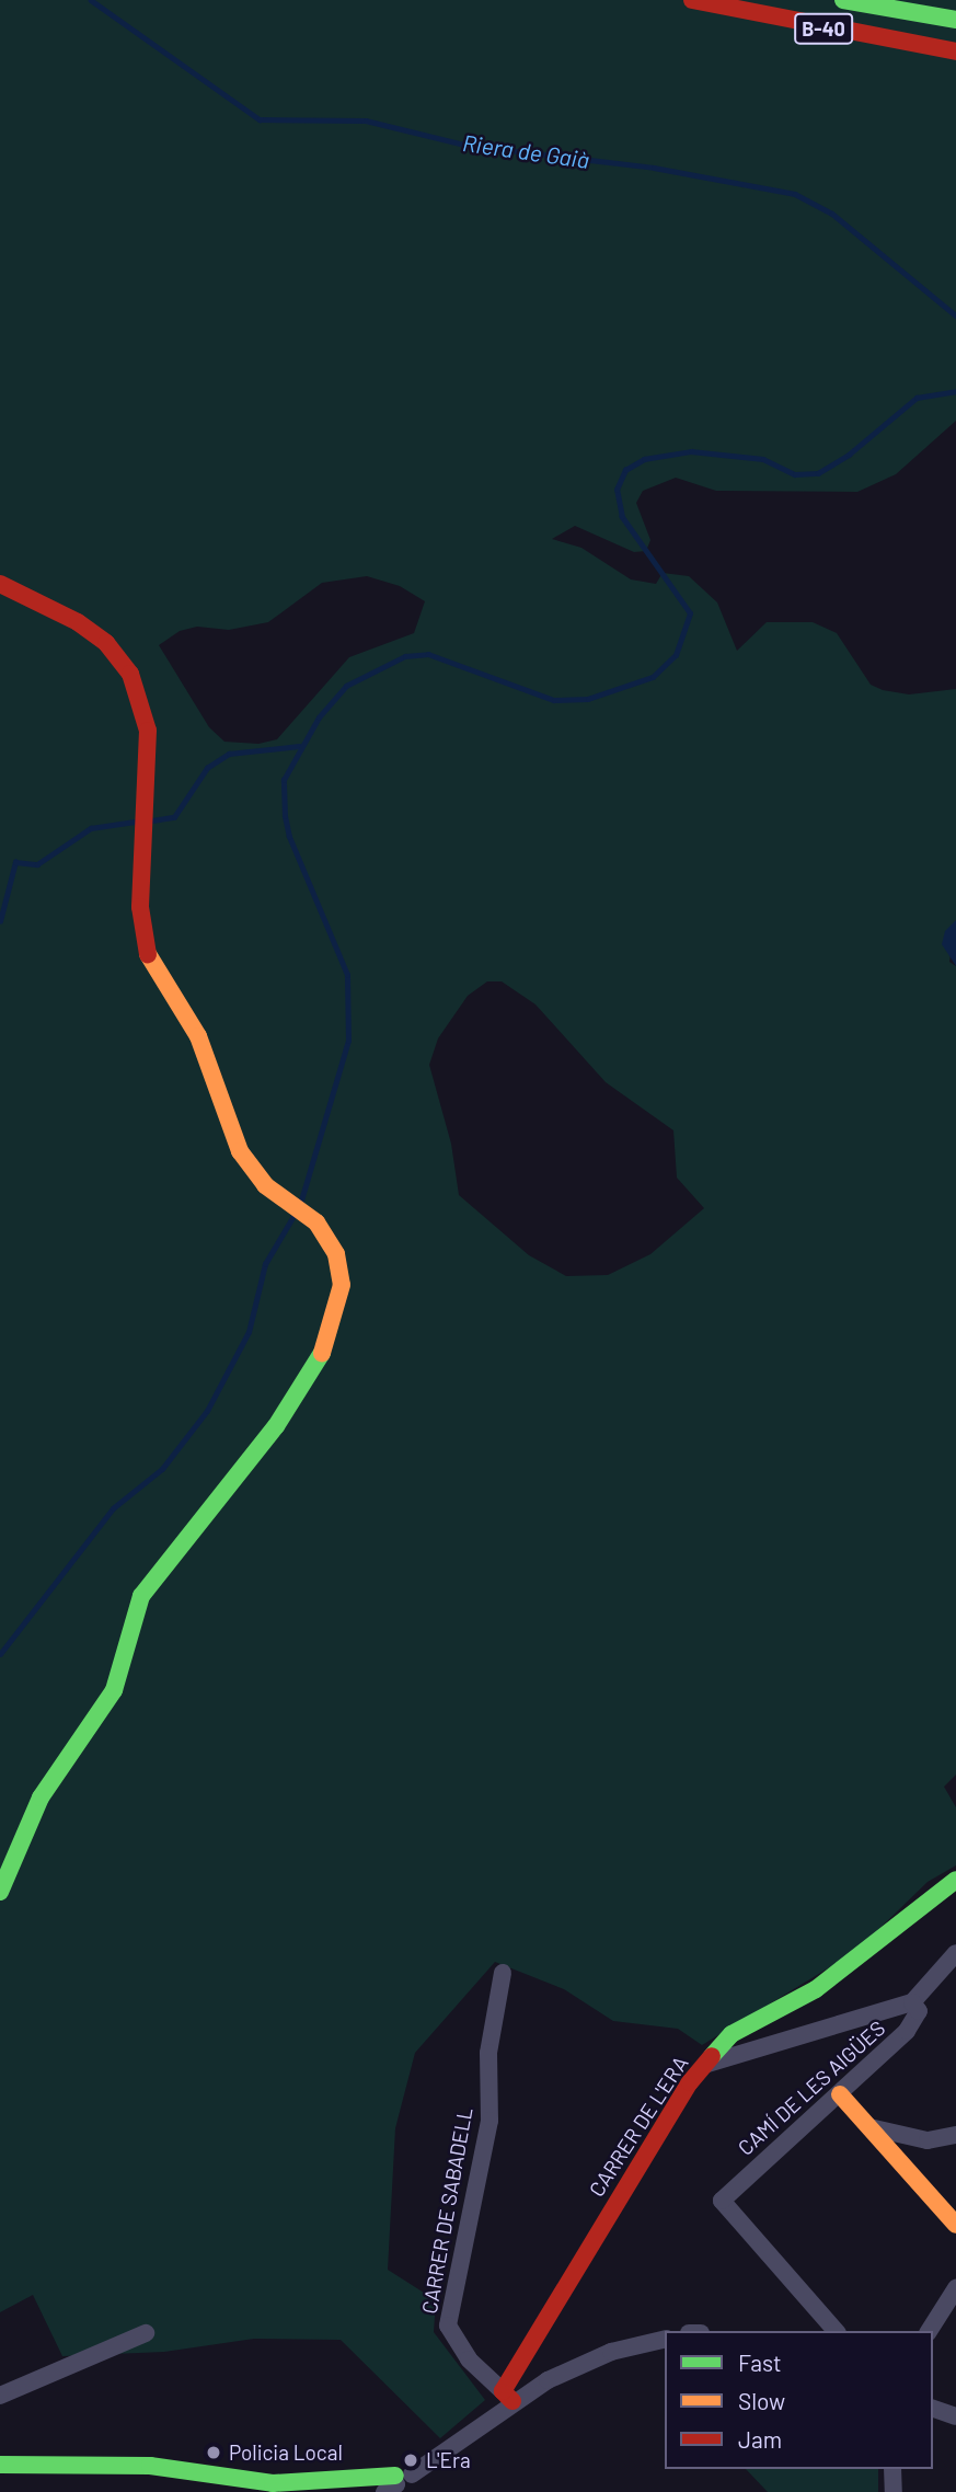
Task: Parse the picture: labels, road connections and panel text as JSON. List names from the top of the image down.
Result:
{
  "streets": {
    "main road": ["B-40", "CARRER DE L'ERA"],
    "street": ["CAMÍ DE LES AIGÜES", "CARRER DE SABADELL"]
  },
  "crossings": [
    ["CARRER DE L'ERA", "CARRER DE SABADELL"]
  ],
  "water": ["Riera de Gaià"],
  "places": ["Policia Local", "L'Era"],
  "legend": ["Fast", "Slow", "Jam"]
}
